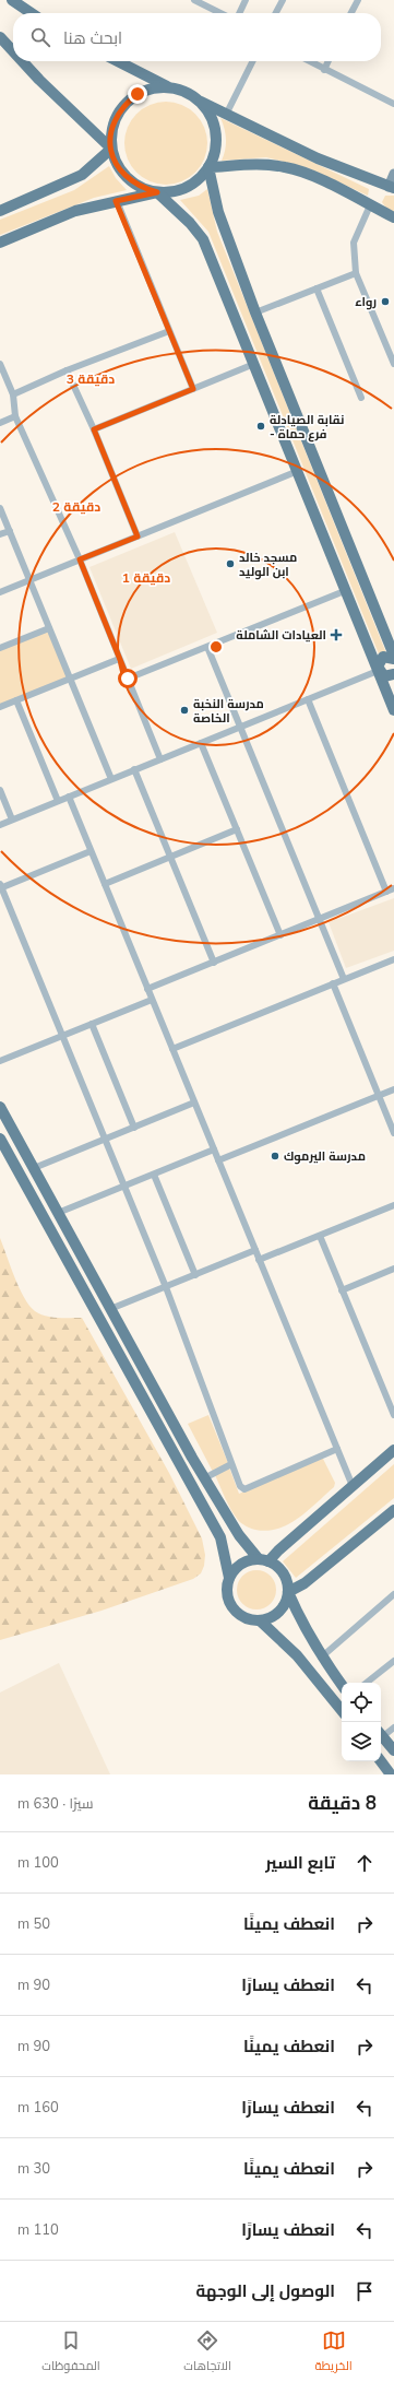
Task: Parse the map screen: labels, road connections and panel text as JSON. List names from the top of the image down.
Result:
{
  "places": {
    "other": [
      "رواء",
      "نقابة الصيادلة - فرع حماة",
      "مسجد خالد ابن الوليد",
      "مدرسة النخبة الخاصة",
      "مدرسة اليرموك"
    ],
    "health": ["العيادات الشاملة"]
  },
  "page": {
    "search": "ابحث هنا",
    "heading": ["8 دقيقة", "سيرًا · 630 m"],
    "list": [
      ["تابع السير", "100 m"],
      ["انعطف يمينًا", "50 m"],
      ["انعطف يسارًا", "90 m"],
      ["انعطف يمينًا", "90 m"],
      ["انعطف يسارًا", "160 m"],
      ["انعطف يمينًا", "30 m"],
      ["انعطف يسارًا", "110 m"],
      "الوصول إلى الوجهة"
    ],
    "nav": ["الخريطة", "الاتجاهات", "المحفوظات"]
  },
  "rings": ["3 دقيقة", "2 دقيقة", "1 دقيقة"]
}
